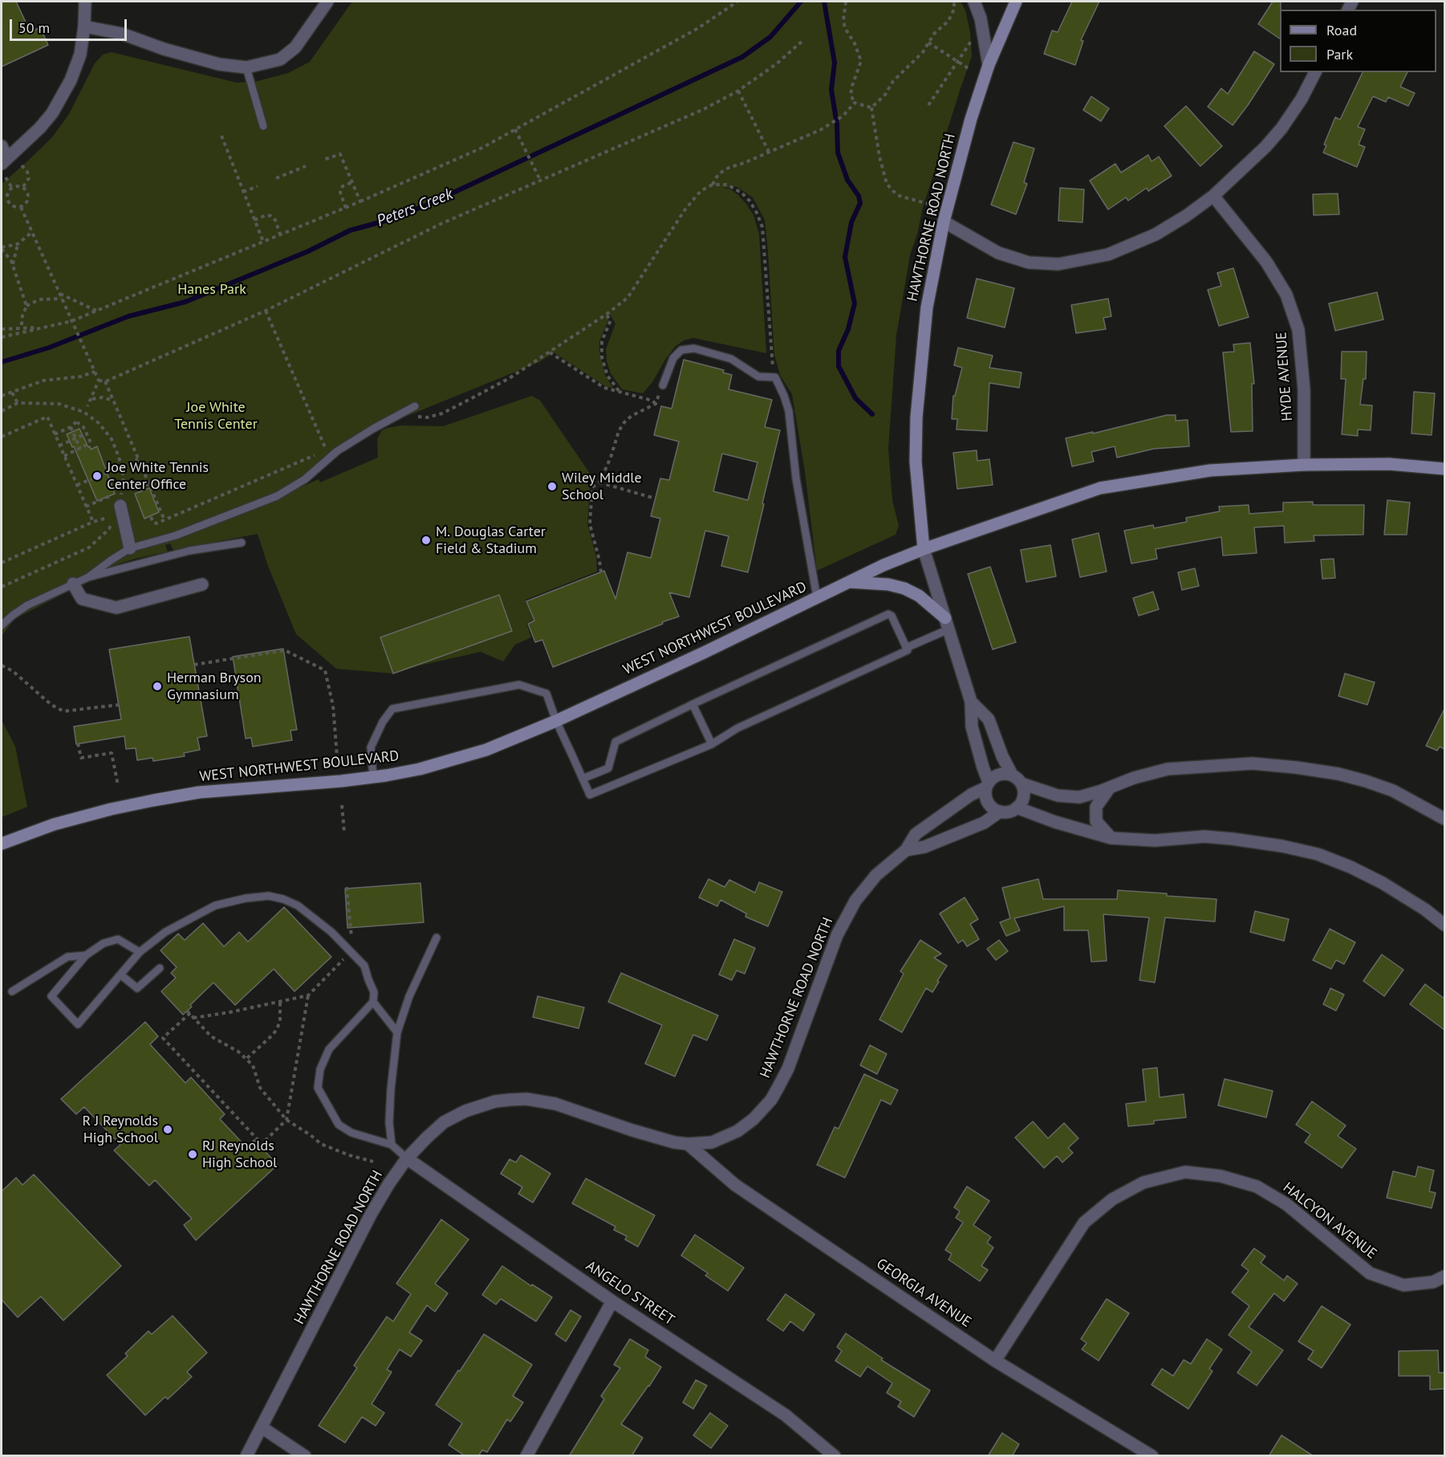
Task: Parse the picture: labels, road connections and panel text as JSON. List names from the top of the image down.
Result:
{
  "streets": {
    "main road": ["HAWTHORNE ROAD NORTH", "WEST NORTHWEST BOULEVARD"],
    "street": [
      "HYDE AVENUE",
      "HALCYON AVENUE",
      "ANGELO STREET",
      "GEORGIA AVENUE"
    ]
  },
  "crossings": [
    ["HAWTHORNE ROAD NORTH", "WEST NORTHWEST BOULEVARD"],
    ["HAWTHORNE ROAD NORTH", "ANGELO STREET"],
    ["HAWTHORNE ROAD NORTH", "GEORGIA AVENUE"],
    ["HYDE AVENUE", "WEST NORTHWEST BOULEVARD"],
    ["HALCYON AVENUE", "GEORGIA AVENUE"]
  ],
  "water": ["Peters Creek"],
  "parks": ["Hanes Park", "Joe White Tennis Center"],
  "places": [
    "Joe White Tennis Center Office",
    "Wiley Middle School",
    "M. Douglas Carter Field & Stadium",
    "Herman Bryson Gymnasium",
    "R J Reynolds High School",
    "RJ Reynolds High School"
  ],
  "legend": ["Road", "Park"],
  "scale_bar": "50 m"
}
